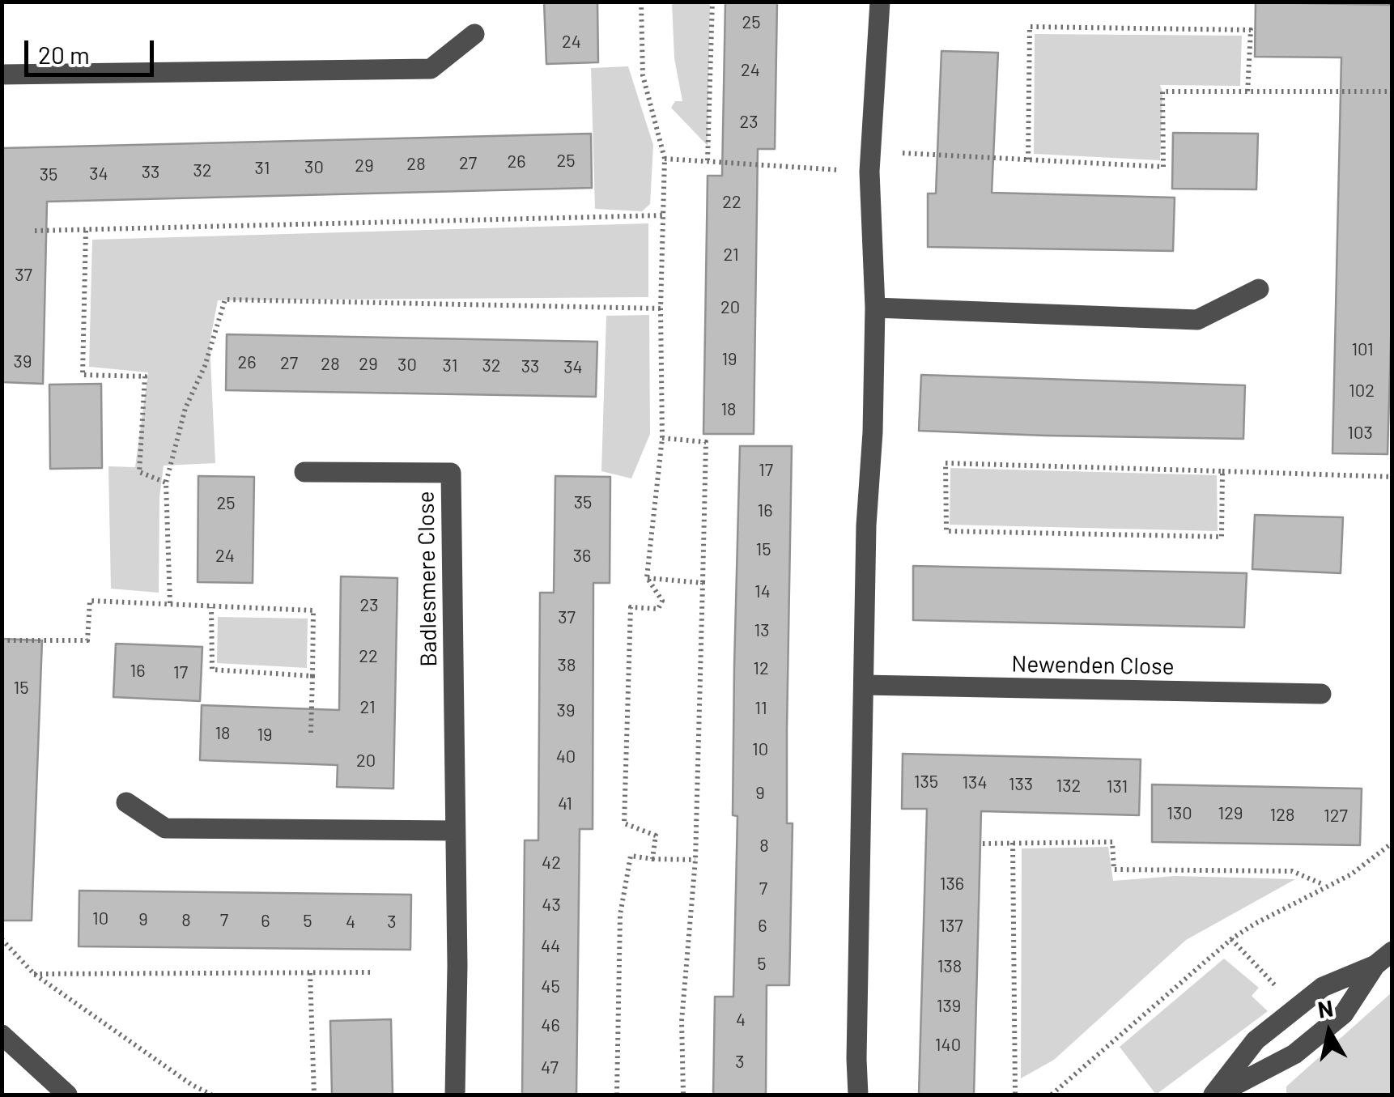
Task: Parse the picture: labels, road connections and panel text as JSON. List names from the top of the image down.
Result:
{
  "streets": {
    "street": ["Badlesmere Close", "Newenden Close"]
  },
  "house_numbers": [
    "25",
    "24",
    "24",
    "23",
    "25",
    "26",
    "27",
    "28",
    "29",
    "30",
    "31",
    "32",
    "33",
    "34",
    "35",
    "22",
    "21",
    "37",
    "20",
    "101",
    "19",
    "39",
    "26",
    "27",
    "28",
    "29",
    "30",
    "31",
    "32",
    "33",
    "34",
    "102",
    "18",
    "103",
    "17",
    "35",
    "25",
    "16",
    "15",
    "24",
    "36",
    "14",
    "23",
    "37",
    "13",
    "22",
    "38",
    "12",
    "16",
    "17",
    "15",
    "21",
    "11",
    "39",
    "18",
    "19",
    "10",
    "40",
    "20",
    "135",
    "134",
    "133",
    "132",
    "131",
    "9",
    "41",
    "130",
    "129",
    "128",
    "127",
    "8",
    "42",
    "136",
    "7",
    "43",
    "10",
    "9",
    "8",
    "7",
    "6",
    "5",
    "4",
    "3",
    "6",
    "137",
    "44",
    "5",
    "138",
    "45",
    "139",
    "4",
    "46",
    "140",
    "3",
    "47"
  ],
  "scale_bar": "20 m",
  "north": "top"
}
